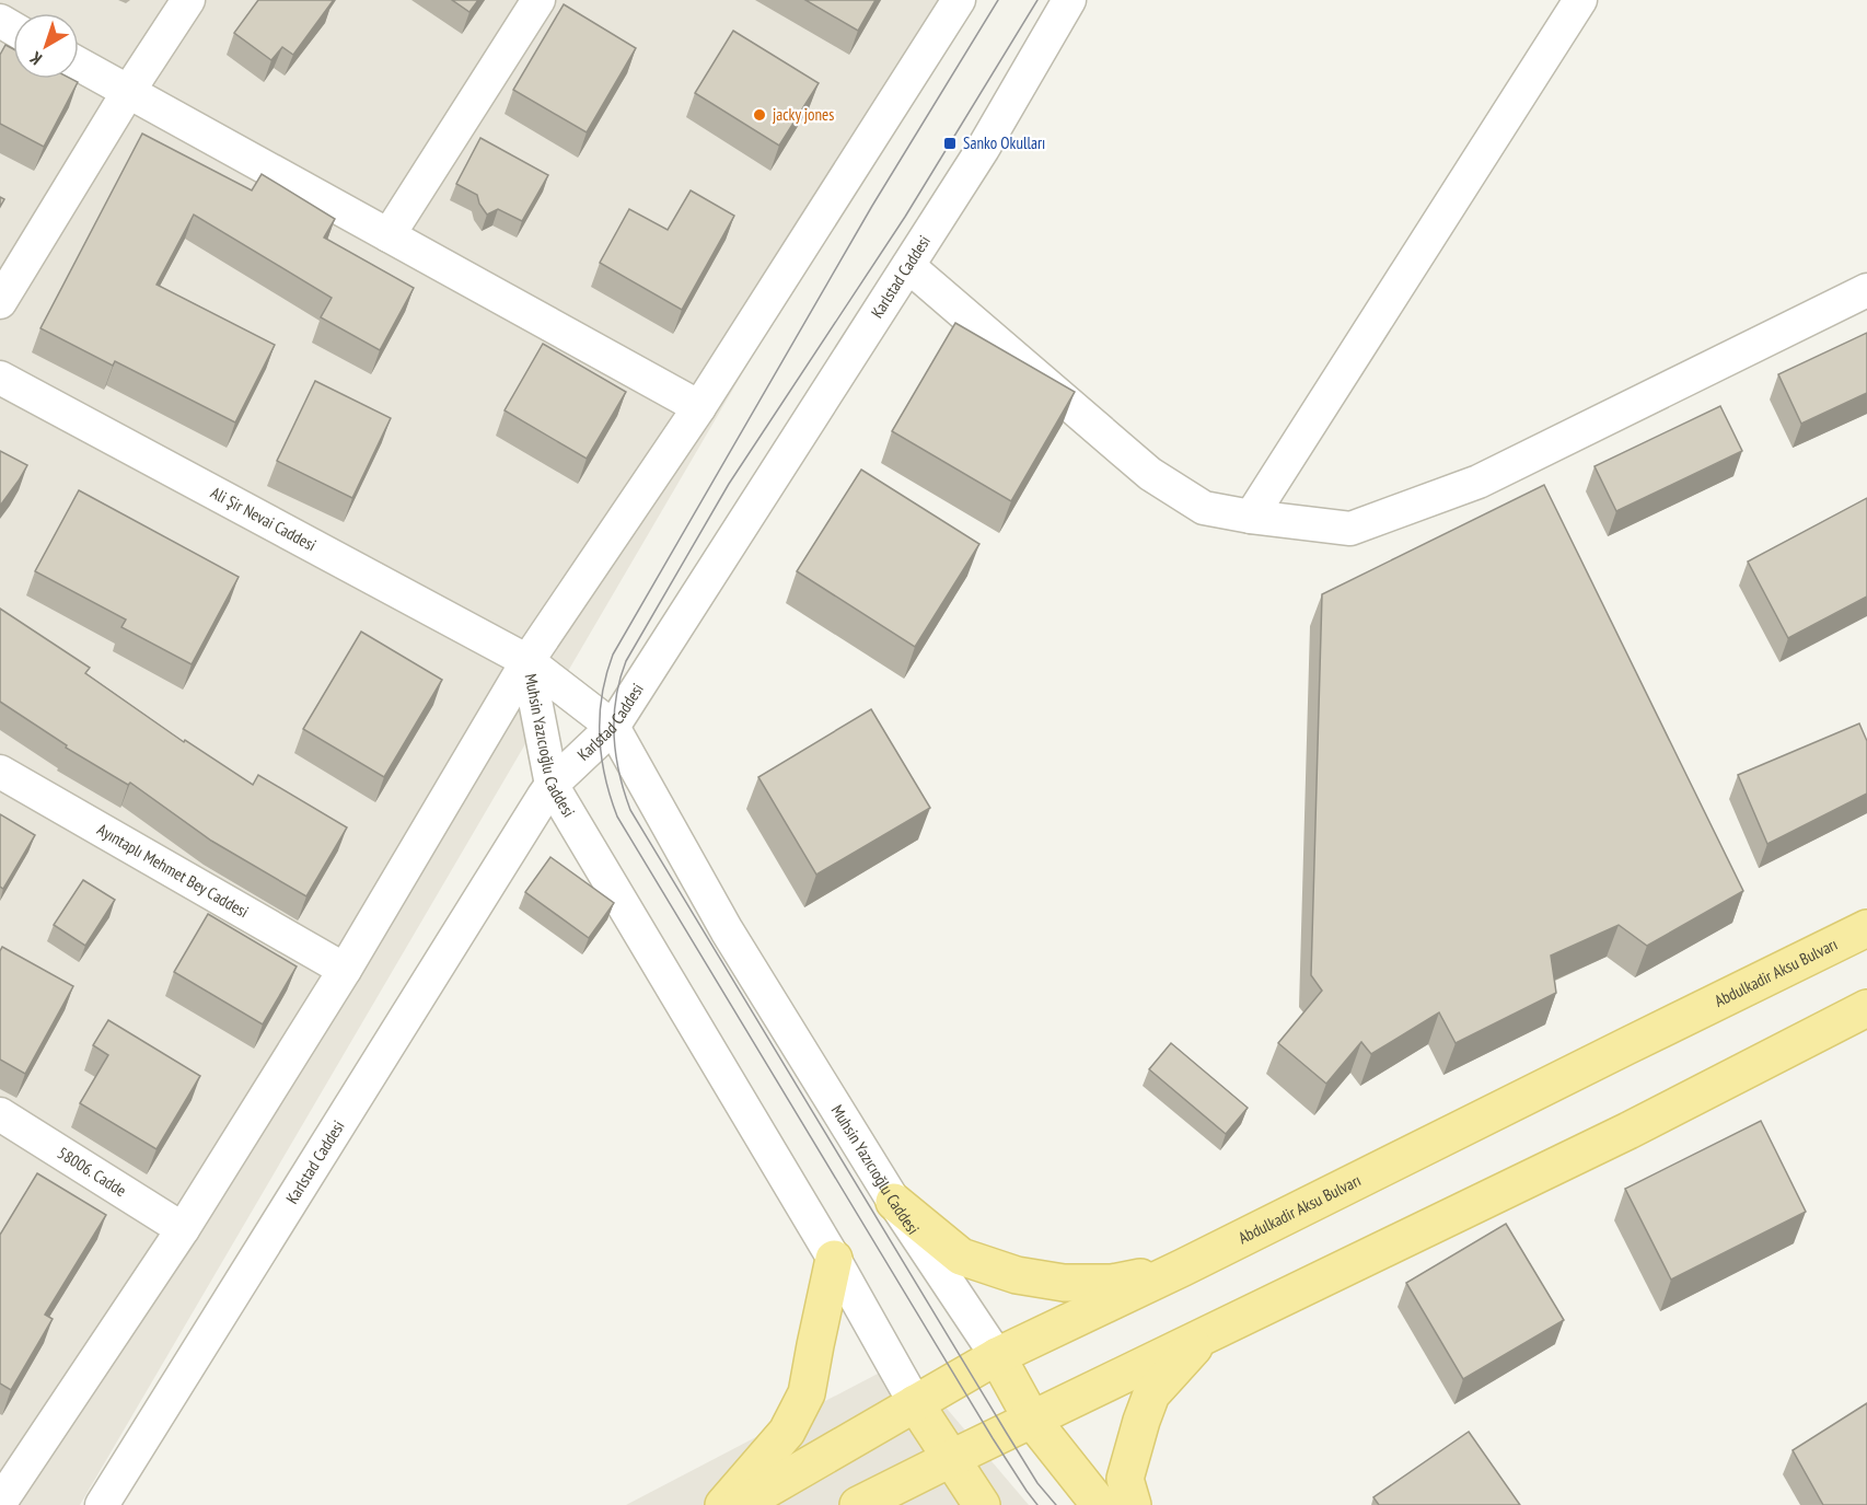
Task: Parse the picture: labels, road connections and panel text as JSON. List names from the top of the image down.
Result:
{
  "streets": {
    "main road": ["Muhsin Yazıcıoğlu Caddesi", "Abdulkadir Aksu Bulvarı"],
    "street": [
      "Karlstad Caddesi",
      "Ali Şir Nevai Caddesi",
      "Ayıntaplı Mehmet Bey Caddesi",
      "58006. Cadde"
    ]
  },
  "crossings": [
    ["Karlstad Caddesi", "Muhsin Yazıcıoğlu Caddesi"],
    ["Ali Şir Nevai Caddesi", "Muhsin Yazıcıoğlu Caddesi"],
    ["Muhsin Yazıcıoğlu Caddesi", "Abdulkadir Aksu Bulvarı"]
  ],
  "places": {
    "other": ["jacky jones"],
    "transit": ["Sanko Okulları"]
  },
  "north": "bottom left"
}
